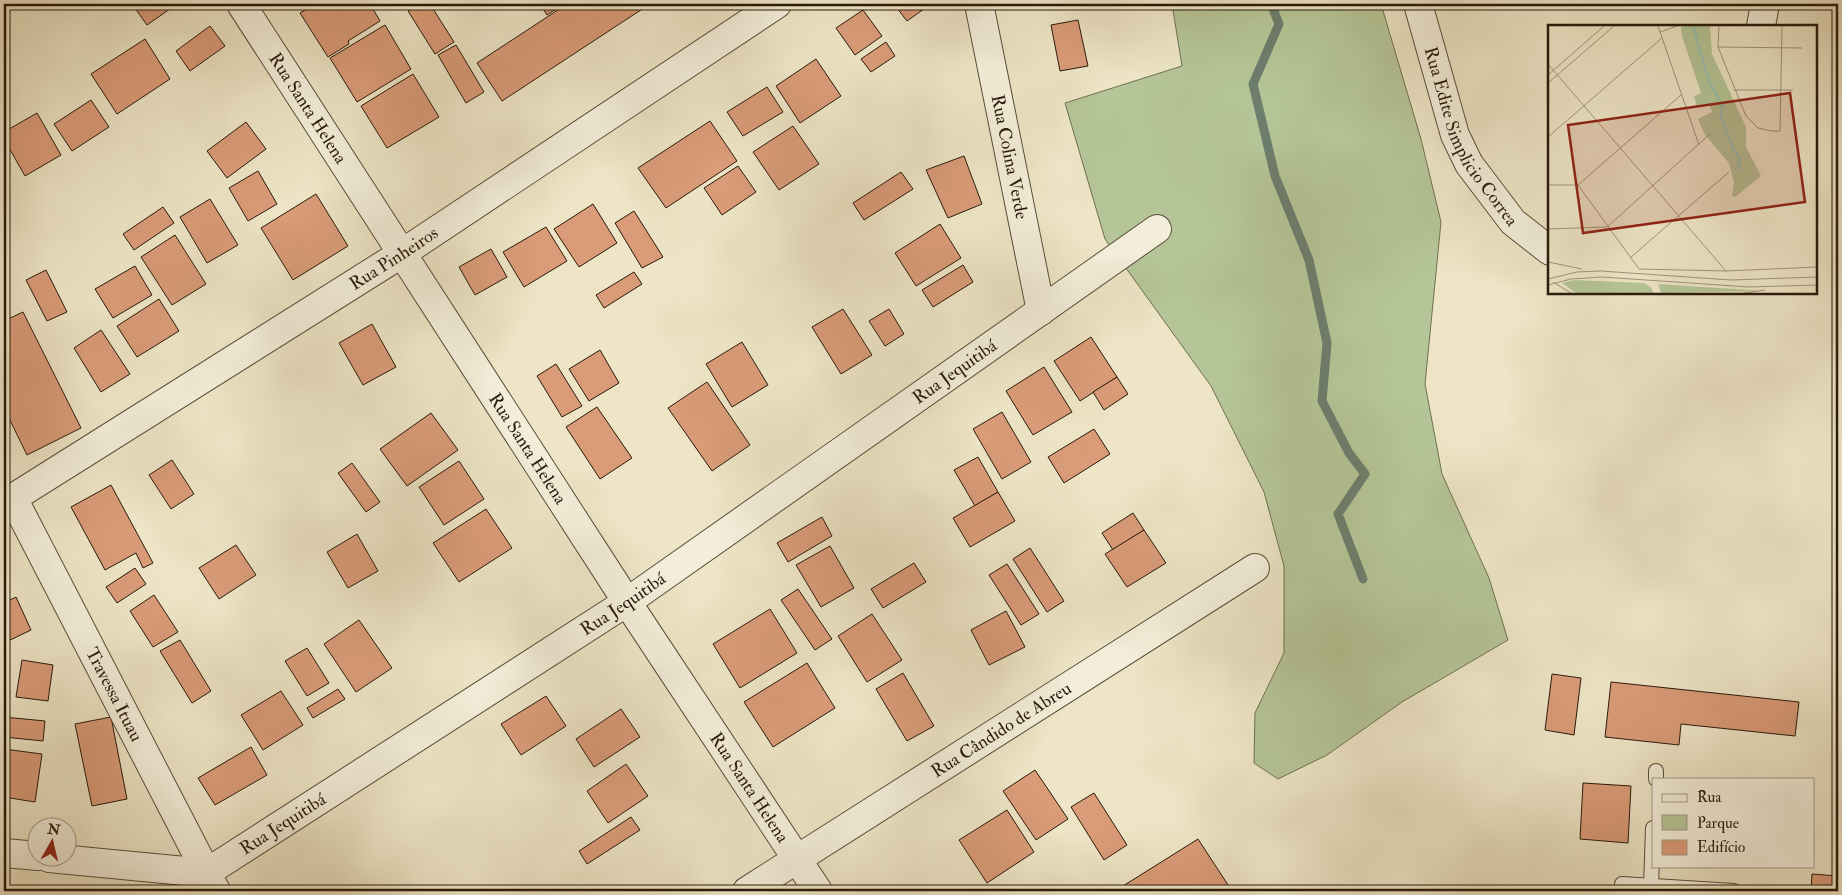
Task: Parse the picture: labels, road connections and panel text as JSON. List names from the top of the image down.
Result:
{
  "streets": {
    "street": [
      "Rua Santa Helena",
      "Rua Edite Simplicio Correa",
      "Rua Colina Verde",
      "Rua Pinheiros",
      "Rua Jequitibá",
      "Travessa Ituau",
      "Rua Cândido de Abreu"
    ]
  },
  "crossings": [
    ["Rua Santa Helena", "Rua Pinheiros"],
    ["Rua Santa Helena", "Rua Jequitibá"],
    ["Rua Santa Helena", "Rua Cândido de Abreu"],
    ["Rua Colina Verde", "Rua Jequitibá"],
    ["Rua Pinheiros", "Travessa Ituau"],
    ["Rua Jequitibá", "Travessa Ituau"]
  ],
  "legend": ["Rua", "Parque", "Edifício"],
  "north": "top"
}
